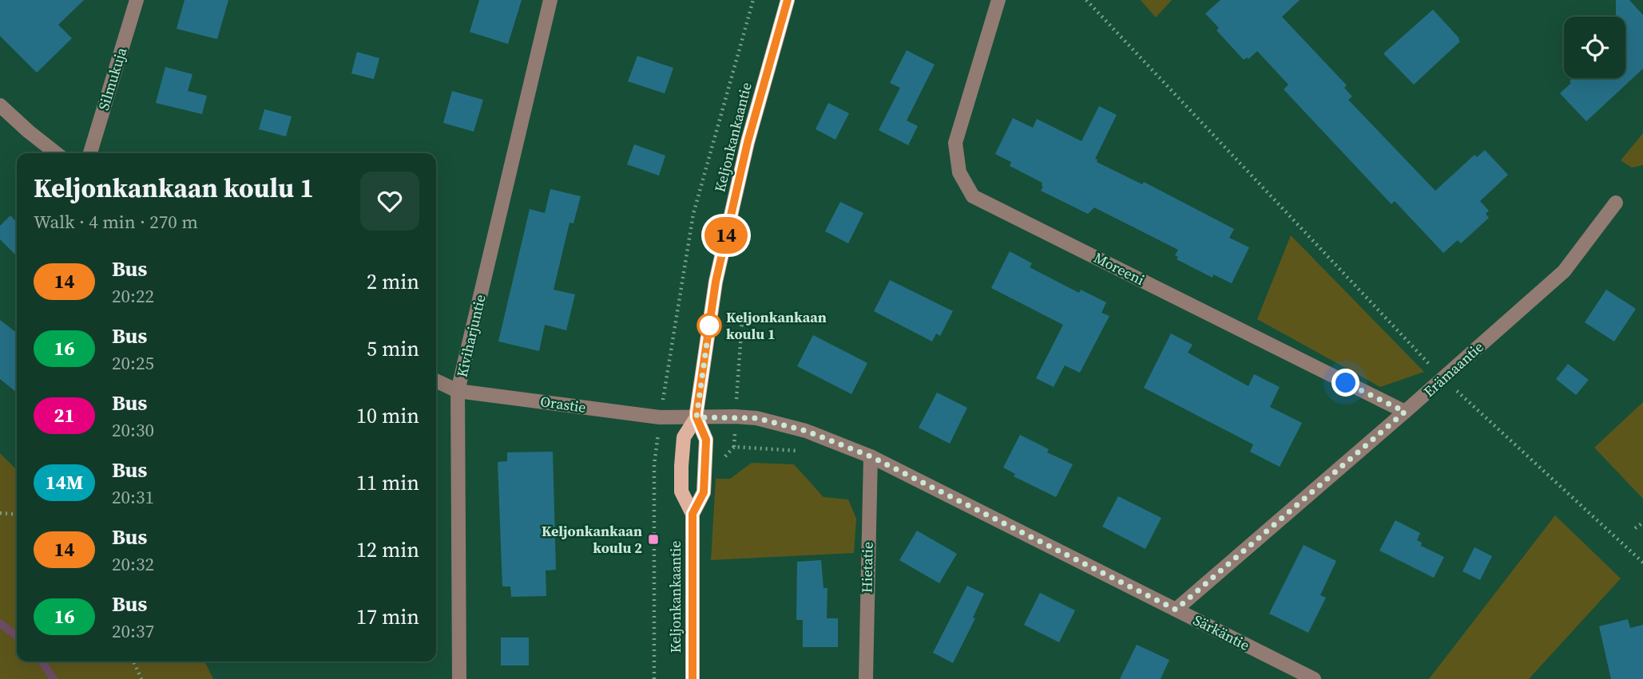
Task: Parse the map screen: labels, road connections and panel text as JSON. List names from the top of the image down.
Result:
{
  "streets": {
    "main road": ["Keljonkankaantie"],
    "street": [
      "Silmukuja",
      "Moreeni",
      "Kiviharjuntie",
      "Erämaantie",
      "Orastie",
      "Hietatie",
      "Särkäntie"
    ]
  },
  "crossings": [
    ["Keljonkankaantie", "Orastie"],
    ["Keljonkankaantie", "Särkäntie"],
    ["Moreeni", "Erämaantie"],
    ["Kiviharjuntie", "Orastie"],
    ["Erämaantie", "Särkäntie"],
    ["Orastie", "Särkäntie"],
    ["Hietatie", "Särkäntie"]
  ],
  "places": {
    "other": ["Keljonkankaan koulu 1"],
    "transit": ["Keljonkankaan koulu 2"]
  },
  "lines": ["bus line 14"],
  "page": {
    "on_map": "14",
    "heading": ["Keljonkankaan koulu 1", "Walk · 4 min · 270 m"],
    "list": [
      {
        "mark": "14",
        "name": "Bus",
        "note": "20:22",
        "value": "2 min"
      },
      {
        "mark": "16",
        "name": "Bus",
        "note": "20:25",
        "value": "5 min"
      },
      {
        "mark": "21",
        "name": "Bus",
        "note": "20:30",
        "value": "10 min"
      },
      {
        "mark": "14M",
        "name": "Bus",
        "note": "20:31",
        "value": "11 min"
      },
      {
        "mark": "14",
        "name": "Bus",
        "note": "20:32",
        "value": "12 min"
      },
      {
        "mark": "16",
        "name": "Bus",
        "note": "20:37",
        "value": "17 min"
      }
    ]
  }
}
